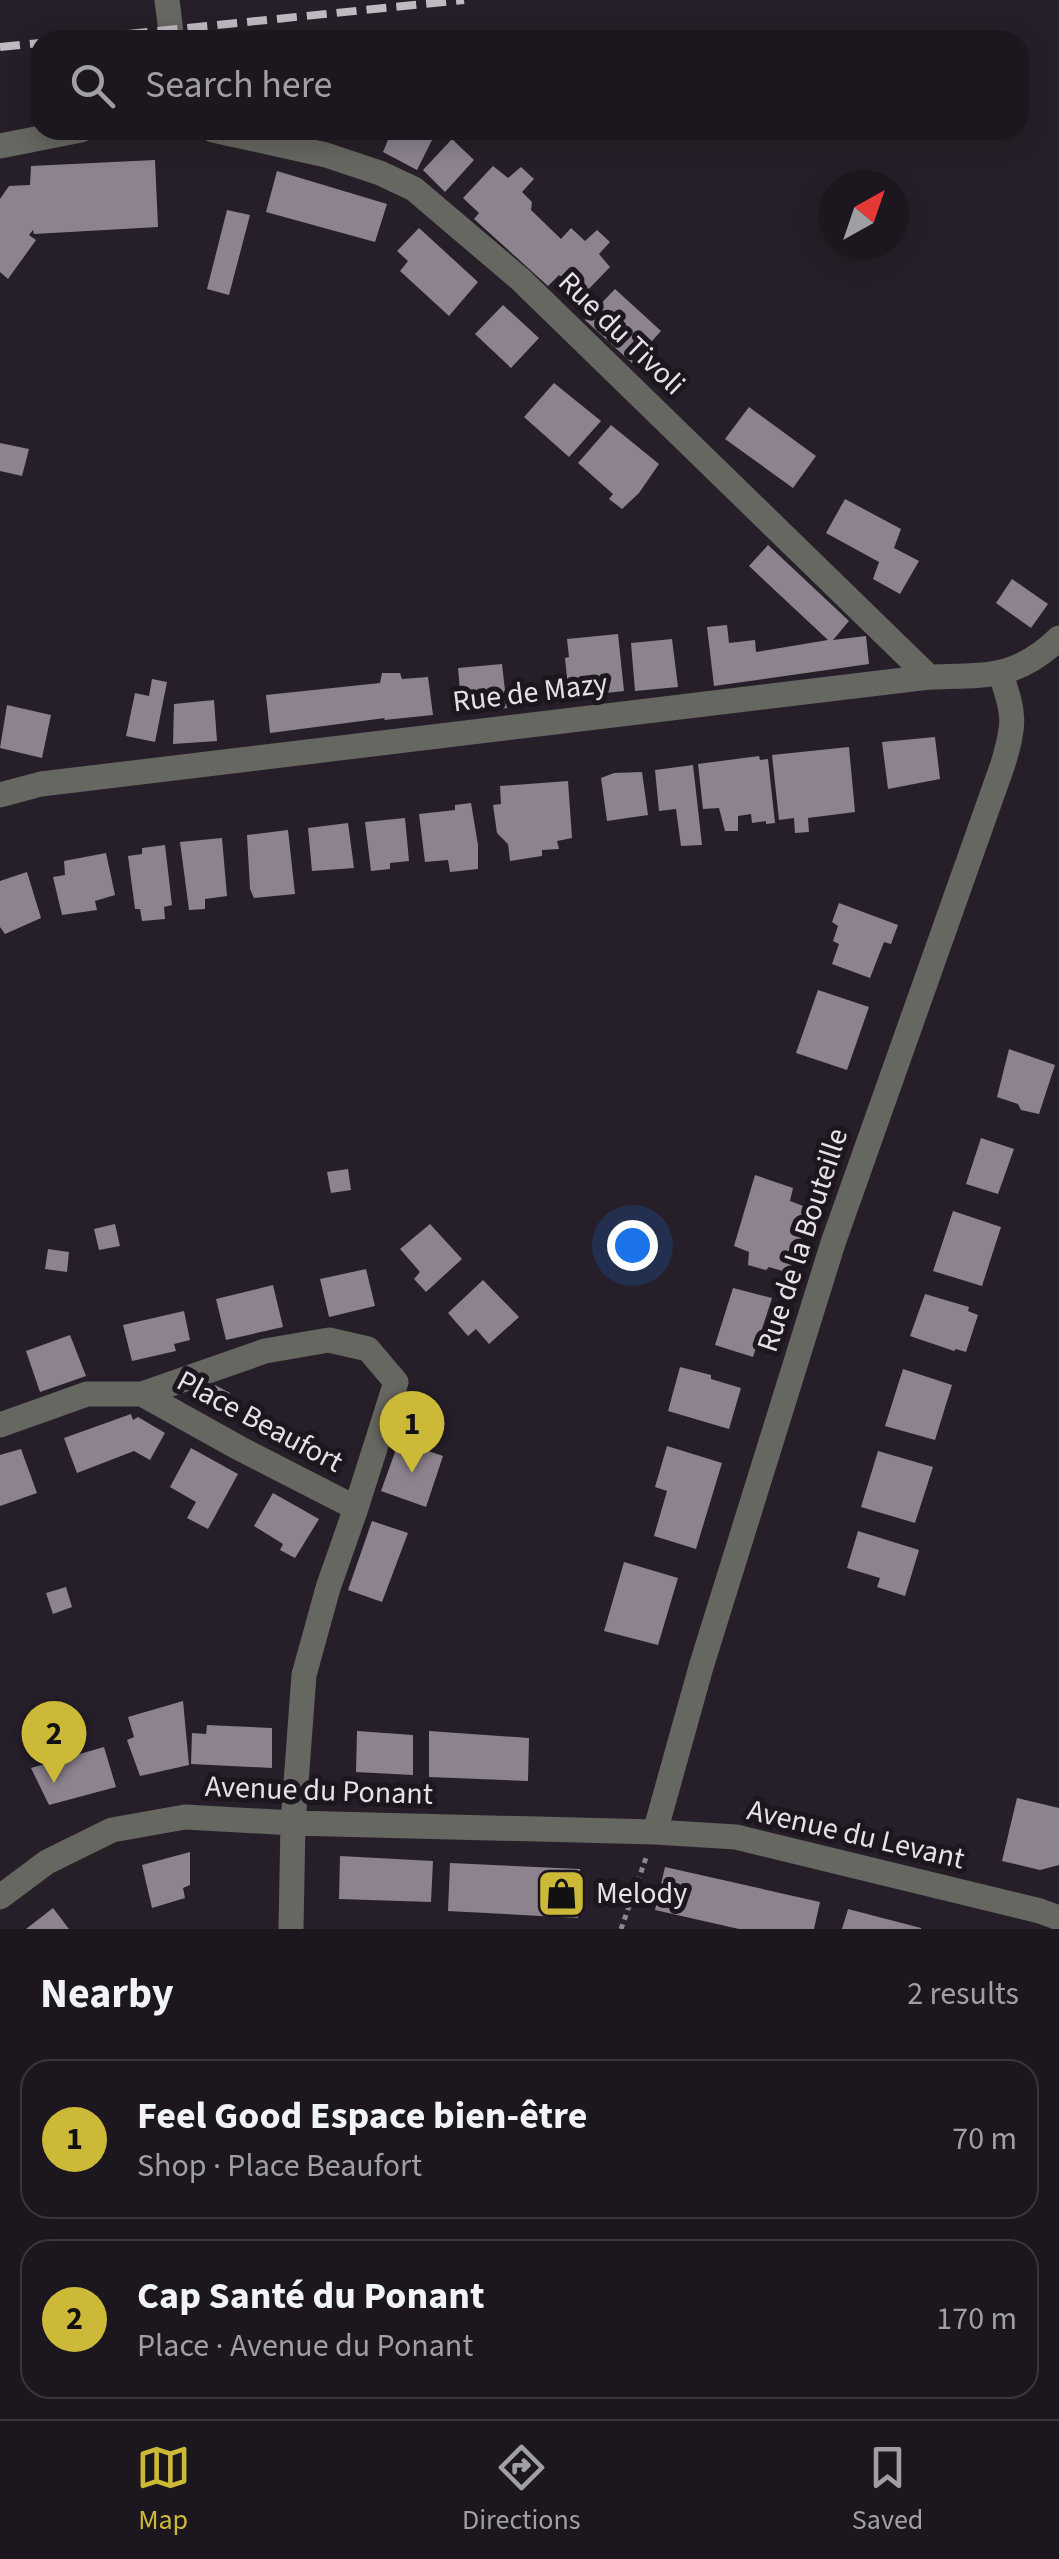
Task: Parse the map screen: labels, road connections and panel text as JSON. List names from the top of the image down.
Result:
{
  "streets": {
    "street": [
      "Rue du Tivoli",
      "Rue de Mazy",
      "Rue de la Bouteille",
      "Place Beaufort",
      "Avenue du Ponant",
      "Avenue du Levant"
    ]
  },
  "crossings": [
    ["Rue du Tivoli", "Rue de Mazy"],
    ["Rue de Mazy", "Rue de la Bouteille"],
    ["Rue de la Bouteille", "Avenue du Ponant"],
    ["Rue de la Bouteille", "Avenue du Levant"],
    ["Avenue du Ponant", "Avenue du Levant"]
  ],
  "places": {
    "shop": ["Melody"]
  },
  "north": "top right",
  "page": {
    "search": "Search here",
    "pins": ["1", "2"],
    "heading": ["Nearby", "2 results"],
    "list": [
      {
        "mark": "1",
        "name": "Feel Good Espace bien-être",
        "note": "Shop · Place Beaufort",
        "value": "70 m"
      },
      {
        "mark": "2",
        "name": "Cap Santé du Ponant",
        "note": "Place · Avenue du Ponant",
        "value": "170 m"
      }
    ],
    "nav": ["Map", "Directions", "Saved"]
  }
}
